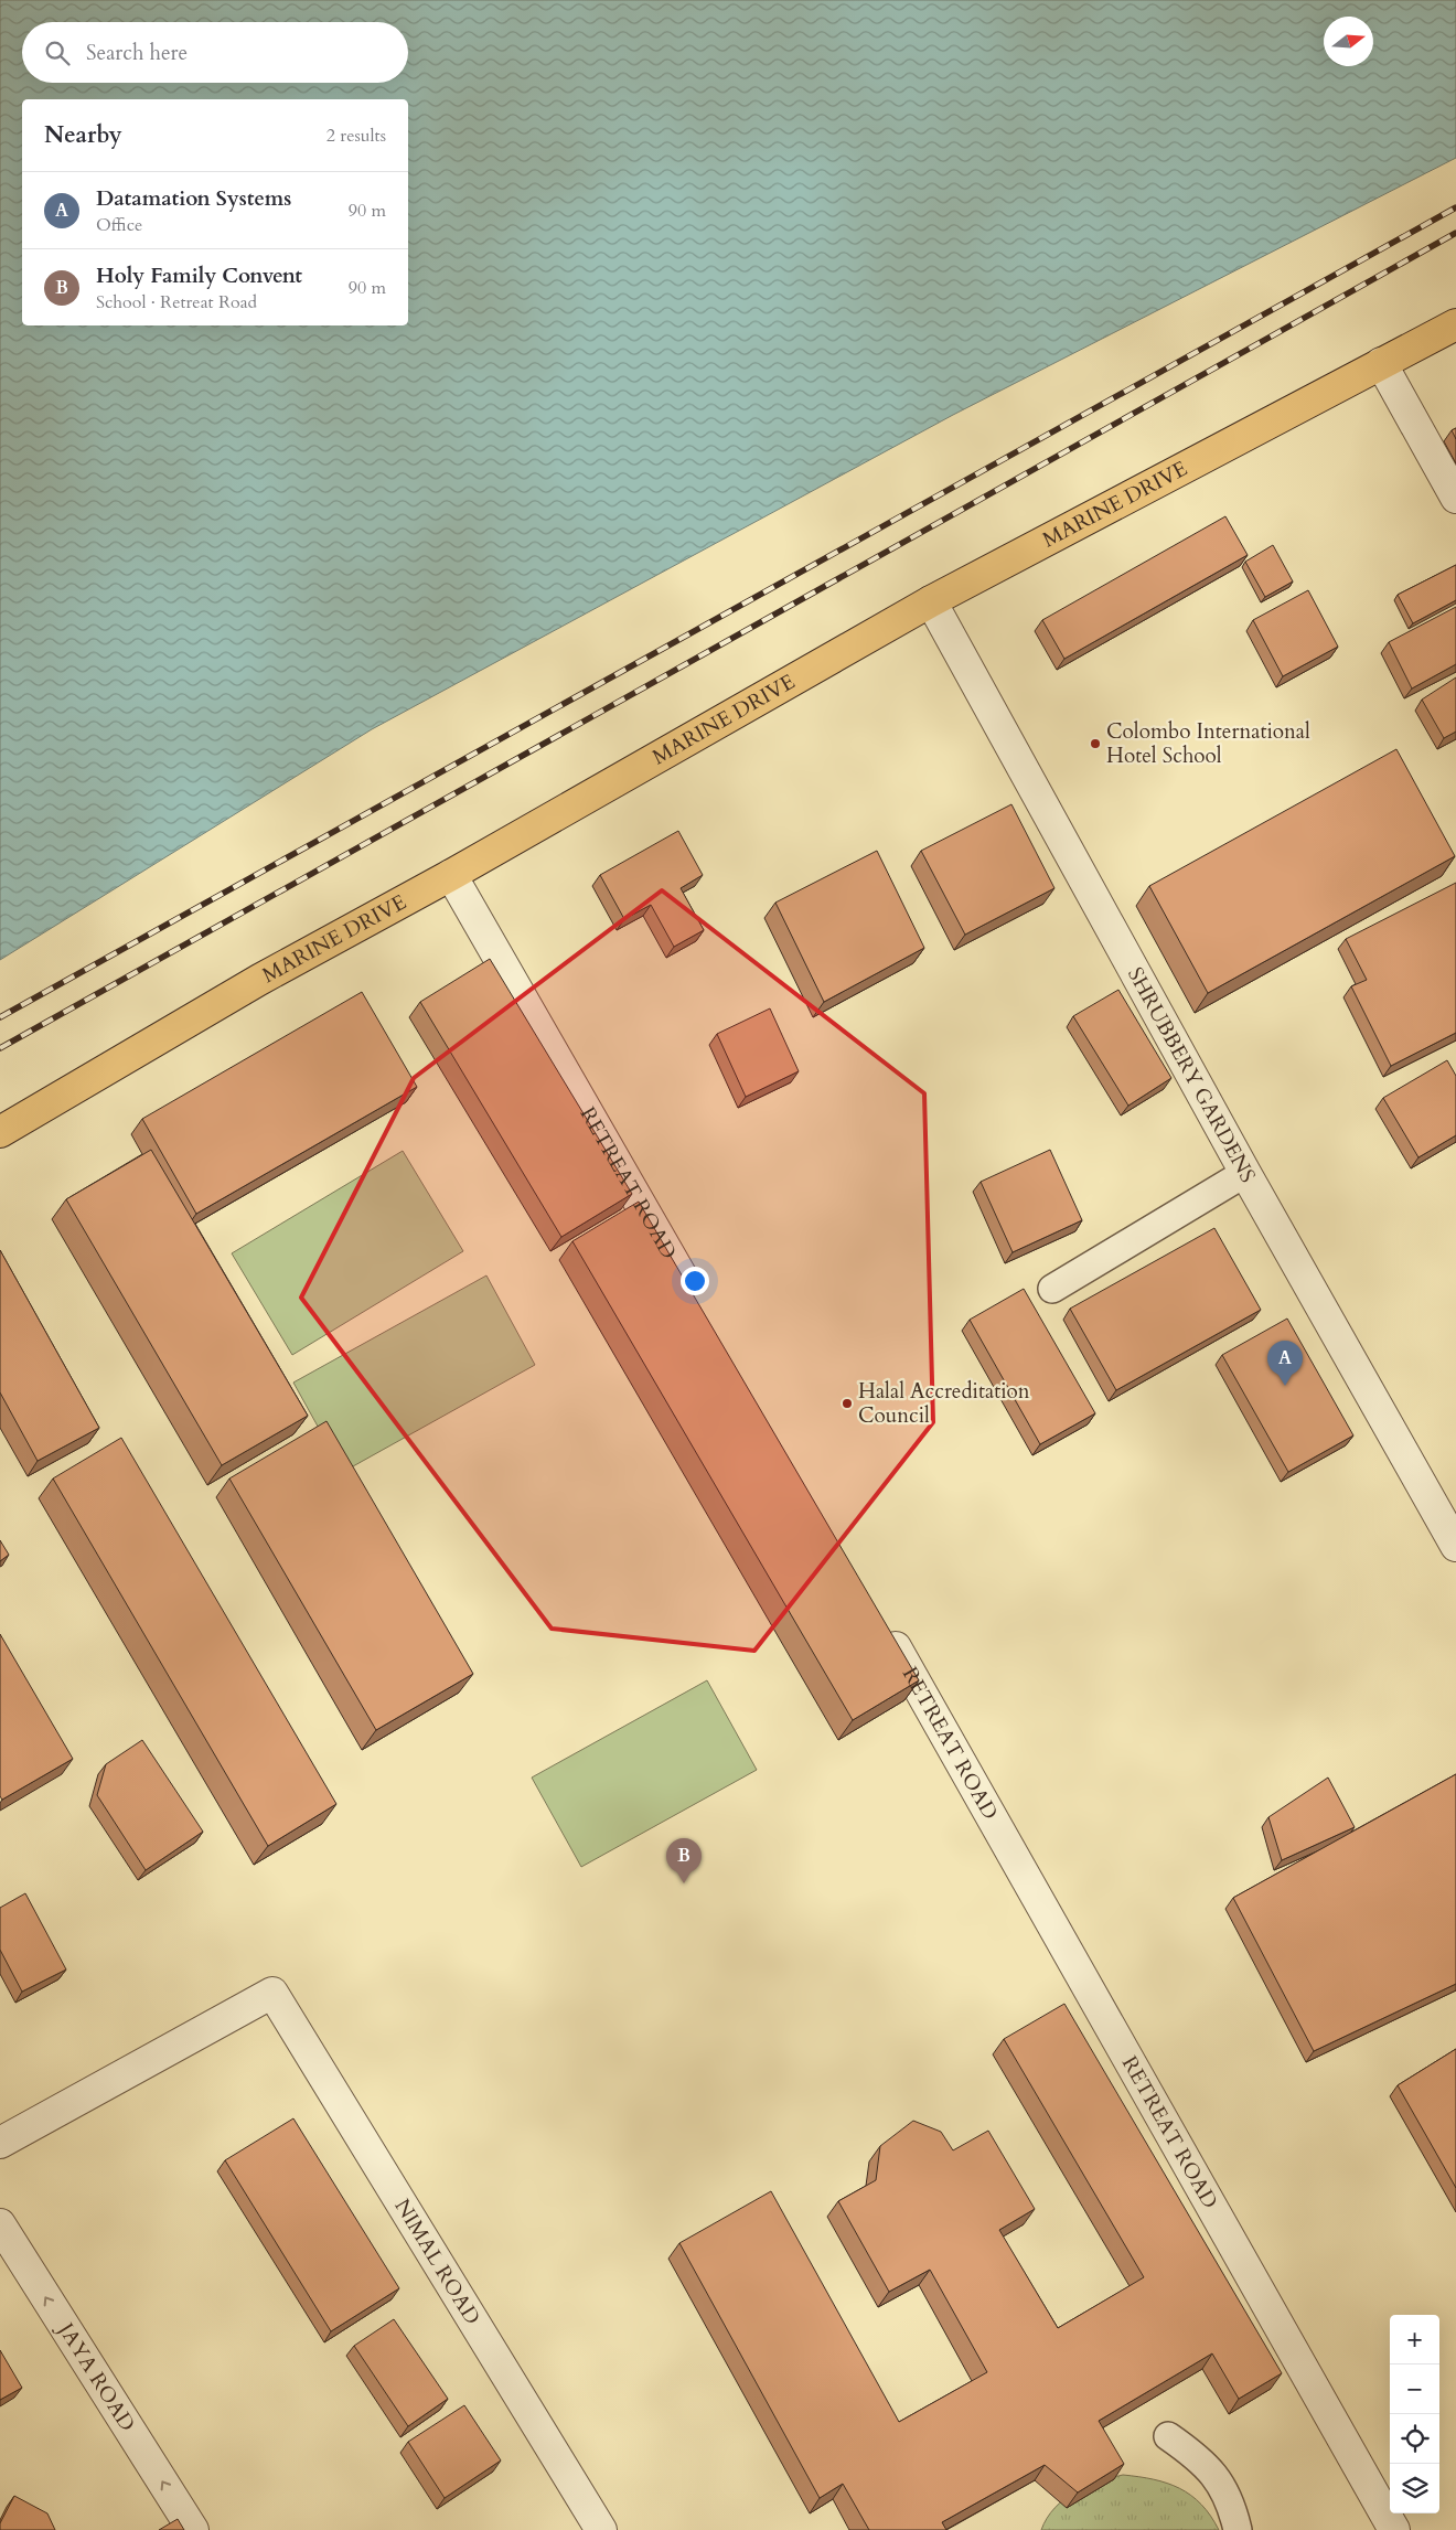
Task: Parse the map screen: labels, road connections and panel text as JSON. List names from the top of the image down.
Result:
{
  "streets": {
    "main road": ["MARINE DRIVE"],
    "street": [
      "SHRUBBERY GARDENS",
      "RETREAT ROAD",
      "NIMAL ROAD",
      "JAYA ROAD"
    ]
  },
  "crossings": [
    ["MARINE DRIVE", "SHRUBBERY GARDENS"],
    ["MARINE DRIVE", "RETREAT ROAD"]
  ],
  "one_way": ["JAYA ROAD"],
  "places": ["Colombo International Hotel School", "Halal Accreditation Council"],
  "north": "right",
  "page": {
    "search": "Search here",
    "heading": ["Nearby", "2 results"],
    "list": [
      {
        "mark": "A",
        "name": "Datamation Systems",
        "note": "Office",
        "value": "90 m"
      },
      {
        "mark": "B",
        "name": "Holy Family Convent",
        "note": "School · Retreat Road",
        "value": "90 m"
      }
    ],
    "pins": ["A", "B"],
    "map_buttons": ["+", "−"]
  }
}
